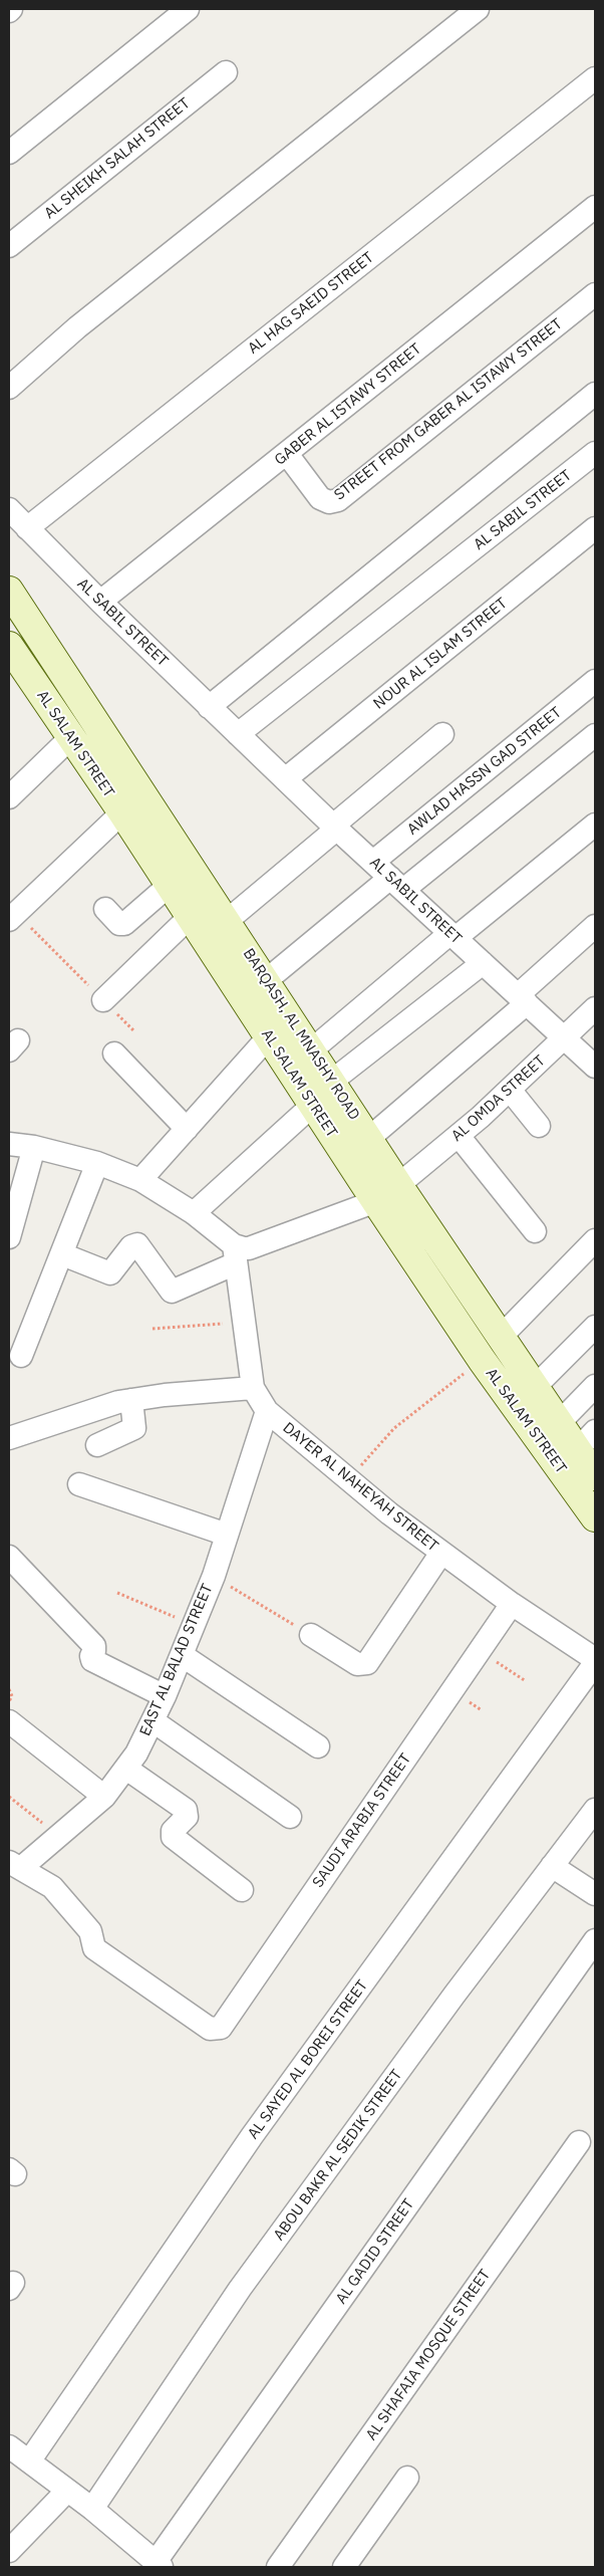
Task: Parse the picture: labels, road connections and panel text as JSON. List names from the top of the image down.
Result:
{
  "streets": {
    "street": [
      "AL SHEIKH SALAH STREET",
      "AL HAG SAEID STREET",
      "GABER AL ISTAWY STREET",
      "STREET FROM GABER AL ISTAWY STREET",
      "AL SABIL STREET",
      "NOUR AL ISLAM STREET",
      "AL SALAM STREET",
      "AWLAD HASSN GAD STREET",
      "BARQASH, AL MNASHY ROAD",
      "AL OMDA STREET",
      "DAYER AL NAHEYAH STREET",
      "EAST AL BALAD STREET",
      "SAUDI ARABIA STREET",
      "AL SAYED AL BOREI STREET",
      "ABOU BAKR AL SEDIK STREET",
      "AL GADID STREET",
      "AL SHAFAIA MOSQUE STREET"
    ]
  },
  "crossings": [
    ["AL HAG SAEID STREET", "AL SABIL STREET"],
    ["GABER AL ISTAWY STREET", "STREET FROM GABER AL ISTAWY STREET"],
    ["GABER AL ISTAWY STREET", "AL SABIL STREET"],
    ["AL SABIL STREET", "NOUR AL ISLAM STREET"],
    ["AL SABIL STREET", "AWLAD HASSN GAD STREET"],
    ["AL SABIL STREET", "AL OMDA STREET"],
    ["AL SALAM STREET", "AL OMDA STREET"],
    ["BARQASH, AL MNASHY ROAD", "AL OMDA STREET"],
    ["AL OMDA STREET", "DAYER AL NAHEYAH STREET"],
    ["DAYER AL NAHEYAH STREET", "EAST AL BALAD STREET"],
    ["DAYER AL NAHEYAH STREET", "SAUDI ARABIA STREET"],
    ["DAYER AL NAHEYAH STREET", "AL SAYED AL BOREI STREET"],
    ["EAST AL BALAD STREET", "SAUDI ARABIA STREET"]
  ]
}
